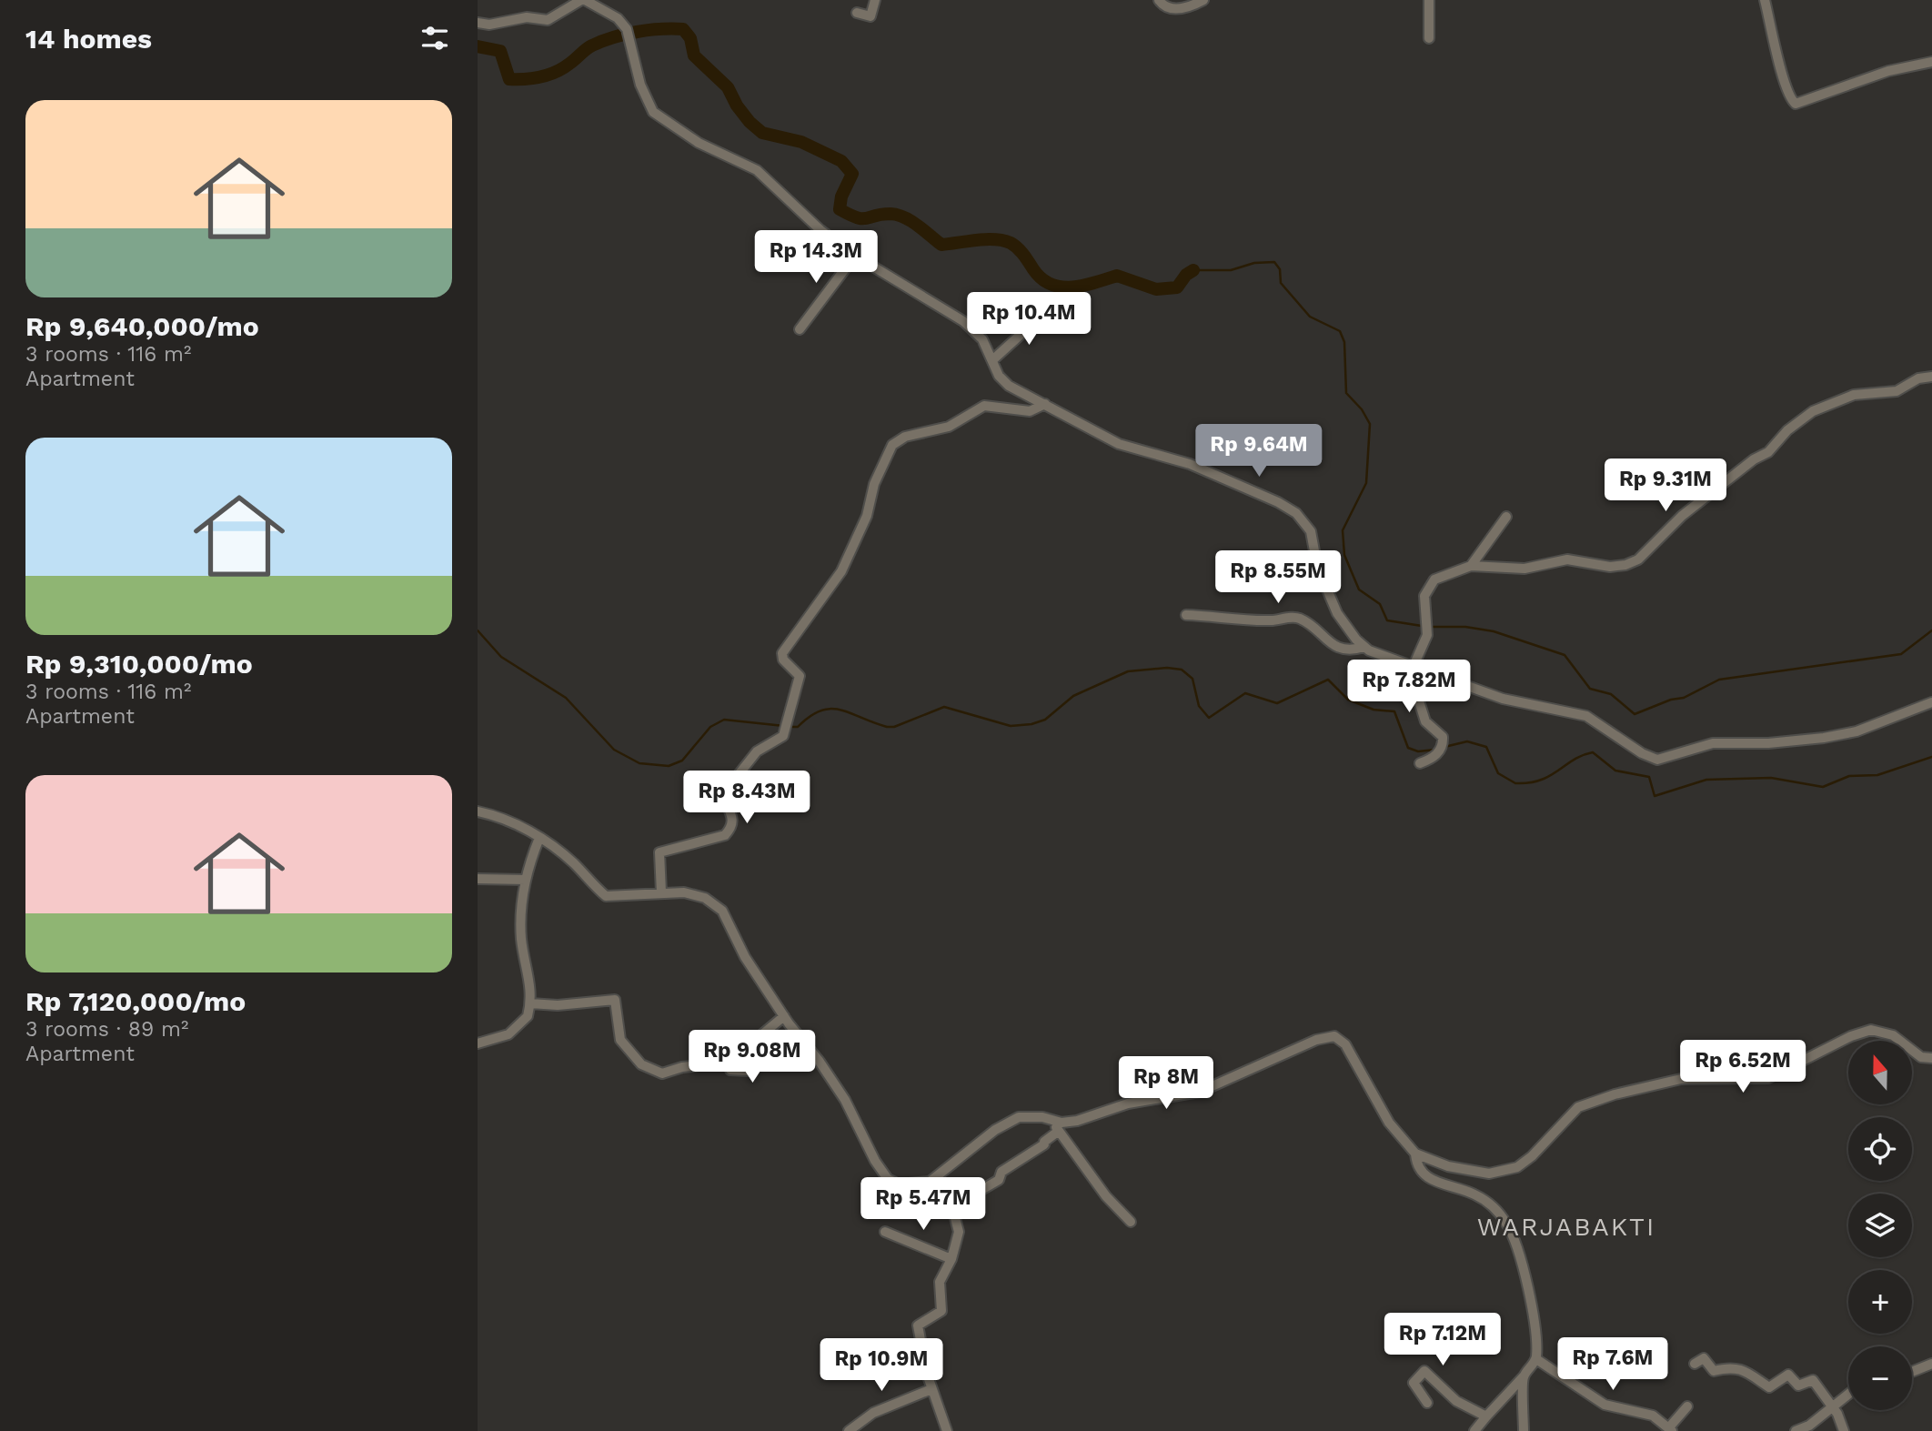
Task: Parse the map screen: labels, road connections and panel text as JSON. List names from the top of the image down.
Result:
{
  "districts": ["WARJABAKTI"],
  "north": "top",
  "page": {
    "heading": "14 homes",
    "list": [
      {
        "name": "Rp 9,640,000/mo",
        "note": "3 rooms · 116 m² · Apartment"
      },
      {
        "name": "Rp 9,310,000/mo",
        "note": "3 rooms · 116 m² · Apartment"
      },
      {
        "name": "Rp 7,120,000/mo",
        "note": "3 rooms · 89 m² · Apartment"
      }
    ],
    "price": [
      "Rp 14.3M",
      "Rp 10.4M",
      "Rp 9.64M",
      "Rp 9.31M",
      "Rp 8.55M",
      "Rp 7.82M",
      "Rp 8.43M",
      "Rp 9.08M",
      "Rp 6.52M",
      "Rp 8M",
      "Rp 5.47M",
      "Rp 7.12M",
      "Rp 7.6M",
      "Rp 10.9M"
    ],
    "map_buttons": ["+", "−"]
  }
}
